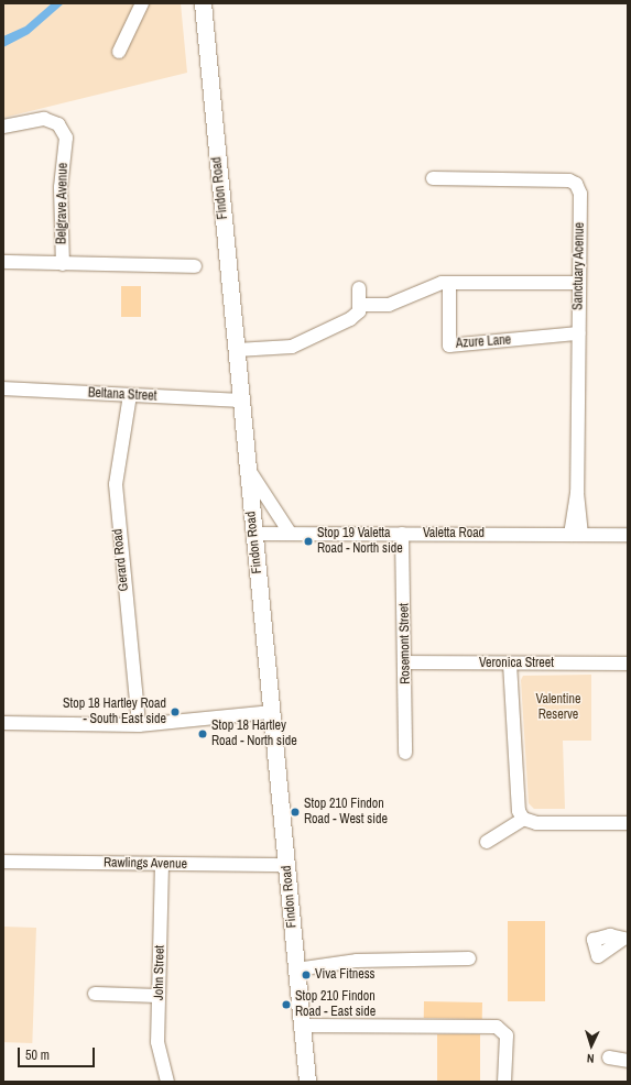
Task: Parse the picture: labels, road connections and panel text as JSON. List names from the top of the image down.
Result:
{
  "streets": {
    "main road": ["Findon Road"],
    "street": [
      "Belgrave Avenue",
      "Sanctuary Acenue",
      "Azure Lane",
      "Beltana Street",
      "Valetta Road",
      "Gerard Road",
      "Rosemont Street",
      "Veronica Street",
      "Rawlings Avenue",
      "John Street"
    ]
  },
  "crossings": [
    ["Findon Road", "Beltana Street"],
    ["Findon Road", "Valetta Road"],
    ["Findon Road", "Rawlings Avenue"],
    ["Sanctuary Acenue", "Azure Lane"],
    ["Sanctuary Acenue", "Valetta Road"],
    ["Beltana Street", "Gerard Road"],
    ["Valetta Road", "Rosemont Street"],
    ["Rosemont Street", "Veronica Street"],
    ["Rawlings Avenue", "John Street"]
  ],
  "parks": ["Valentine Reserve"],
  "places": [
    "Stop 19 Valetta Road - North side",
    "Stop 18 Hartley Road - South East side",
    "Stop 18 Hartley Road - North side",
    "Stop 210 Findon Road - West side",
    "Viva Fitness",
    "Stop 210 Findon Road - East side"
  ],
  "scale_bar": "50 m",
  "north": "bottom"
}
